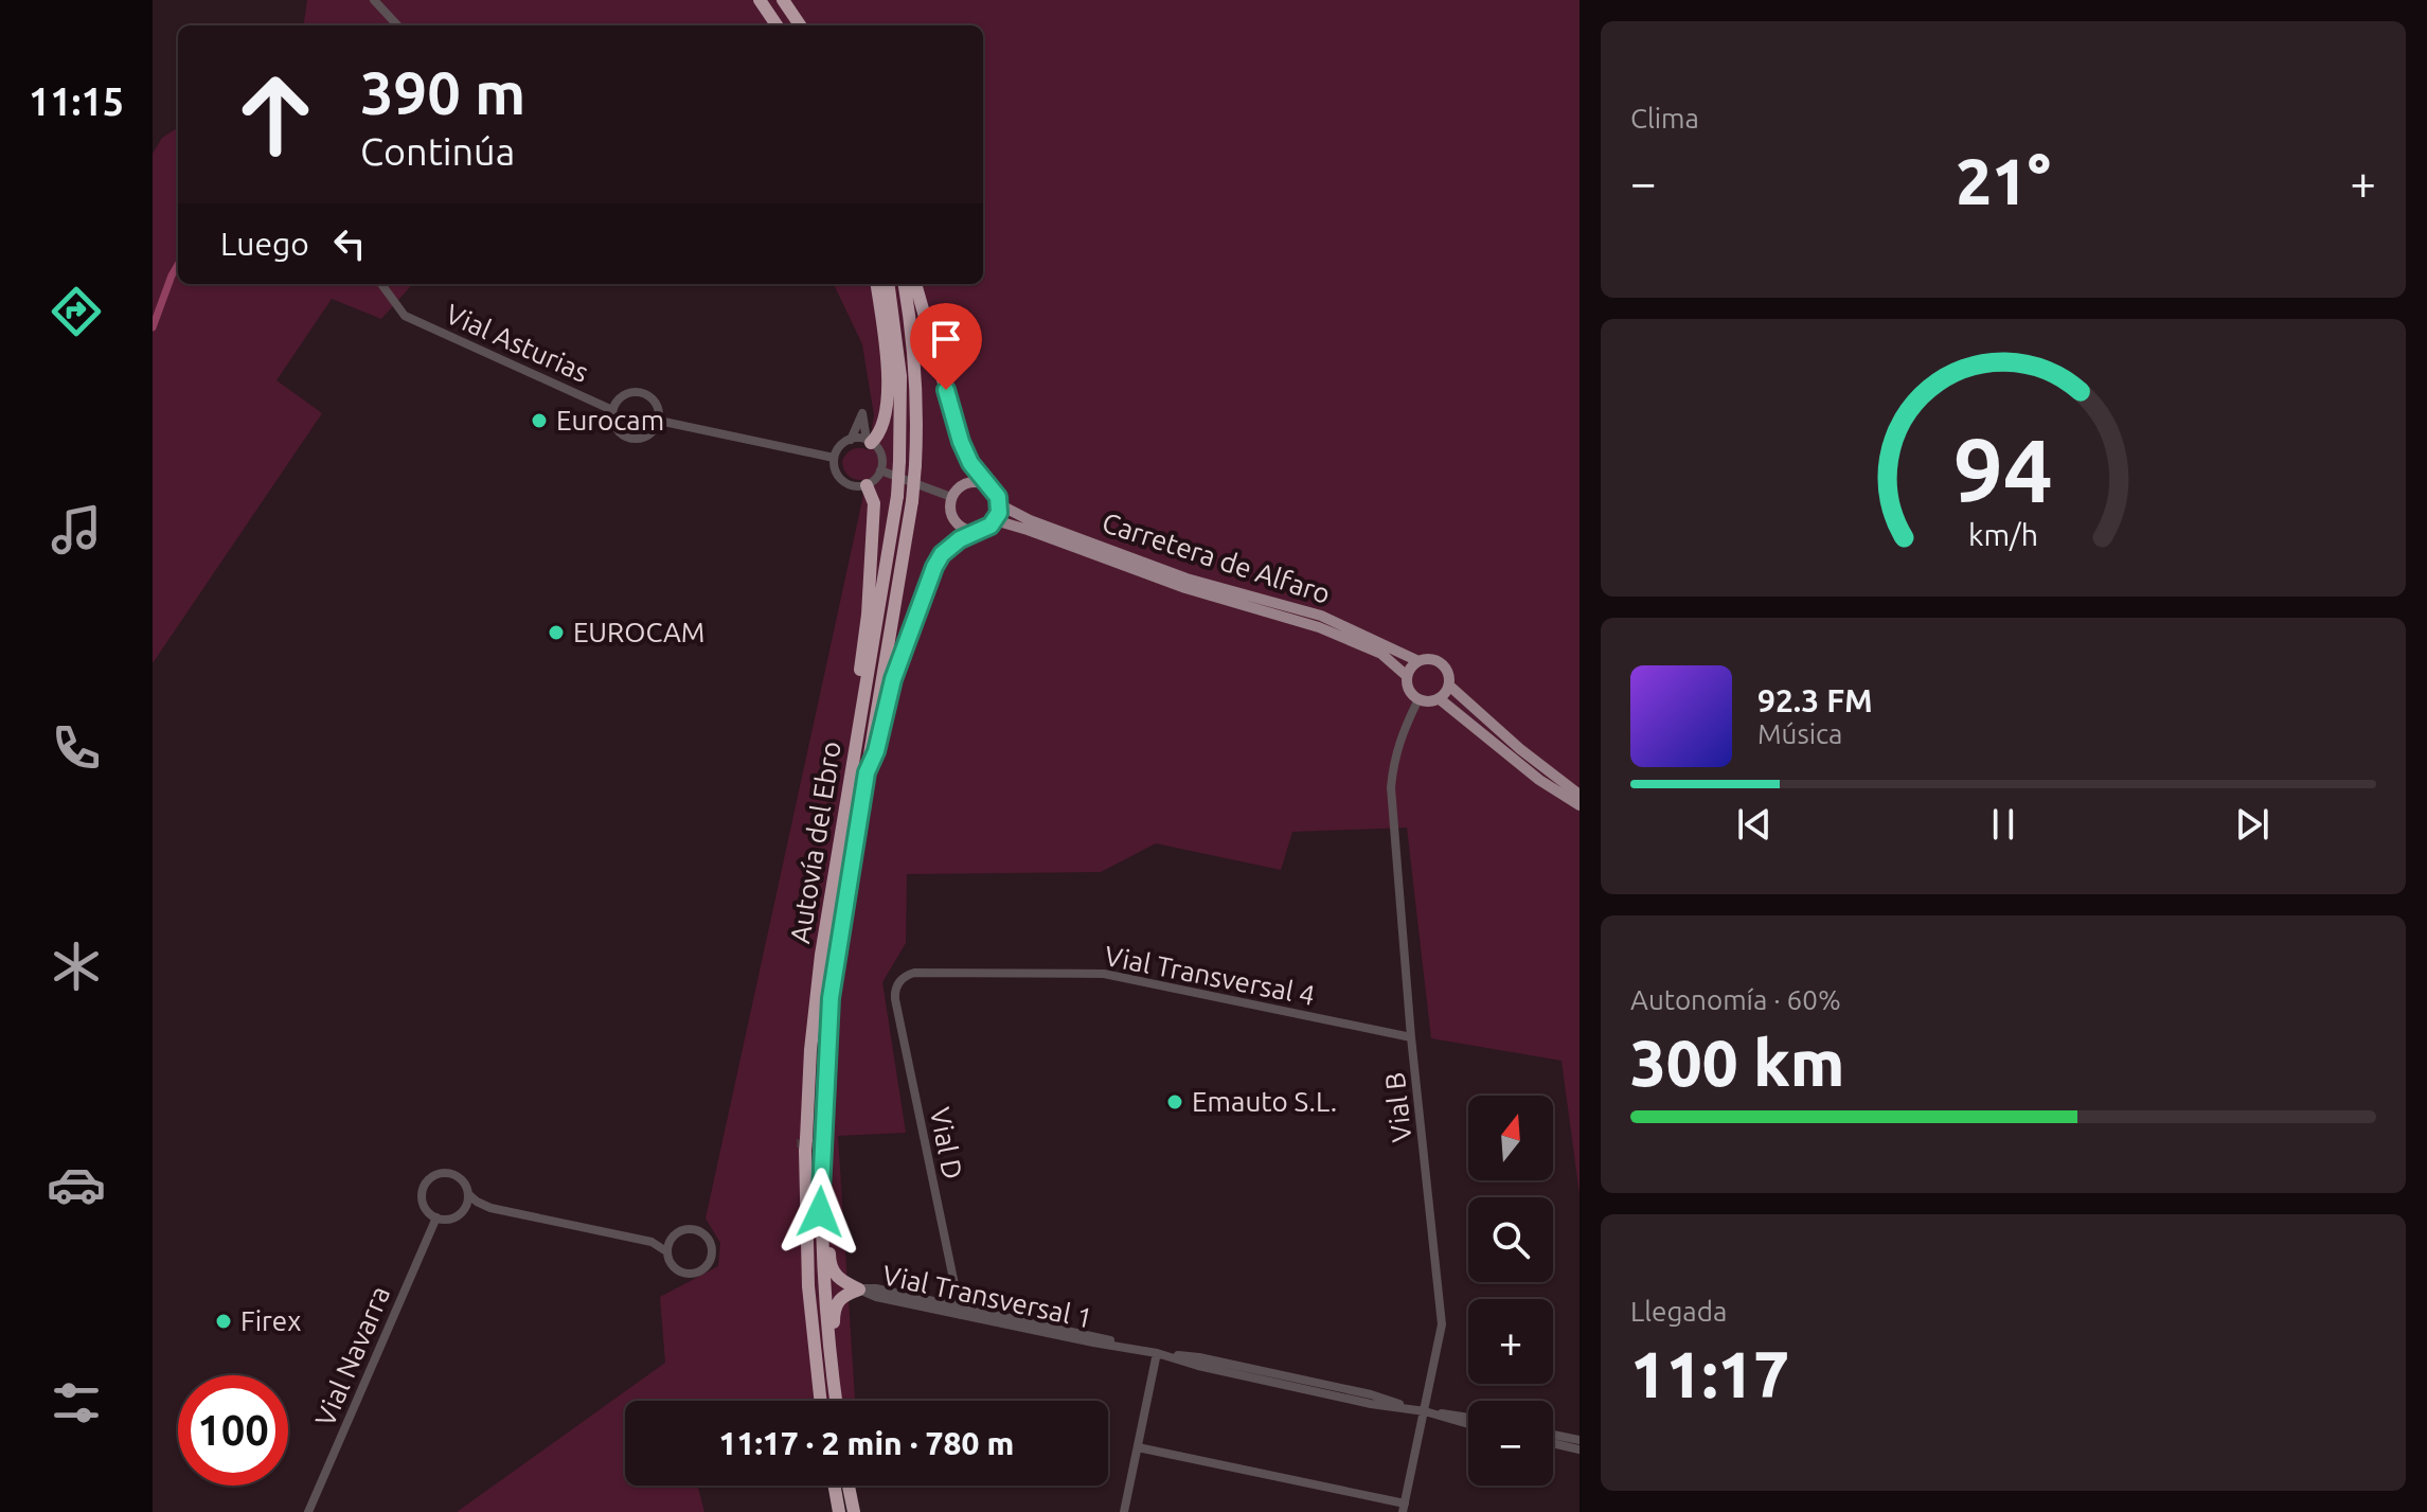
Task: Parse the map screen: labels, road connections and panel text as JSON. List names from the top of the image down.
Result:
{
  "streets": {
    "highway": ["Autovía del Ebro"],
    "main road": ["Carretera de Alfaro"],
    "street": [
      "Vial Asturias",
      "Vial Transversal 4",
      "Vial B",
      "Vial D",
      "Vial Transversal 1",
      "Vial Navarra"
    ]
  },
  "crossings": [
    ["Carretera de Alfaro", "Vial B"],
    ["Vial Transversal 4", "Vial B"],
    ["Vial Transversal 4", "Vial D"],
    ["Vial B", "Vial Transversal 1"],
    ["Vial D", "Vial Transversal 1"]
  ],
  "places": [
    "Eurocam",
    "EUROCAM",
    "Emauto S.L.",
    "Firex"
  ],
  "north": "top",
  "page": {
    "tabs": "11:15",
    "tile": [
      "Clima",
      ["Autonomía · 60%", "300 km"],
      ["Llegada", "11:17"]
    ],
    "turn": ["390 m", "Continúa"],
    "heat": ["−", "21°", "+"],
    "then": "Luego",
    "song": ["92.3 FM", "Música"],
    "map_buttons": ["+", "−"],
    "limit": "100",
    "trip": "11:17 · 2 min · 780 m",
    "gauge": ["94", "km/h"]
  }
}
